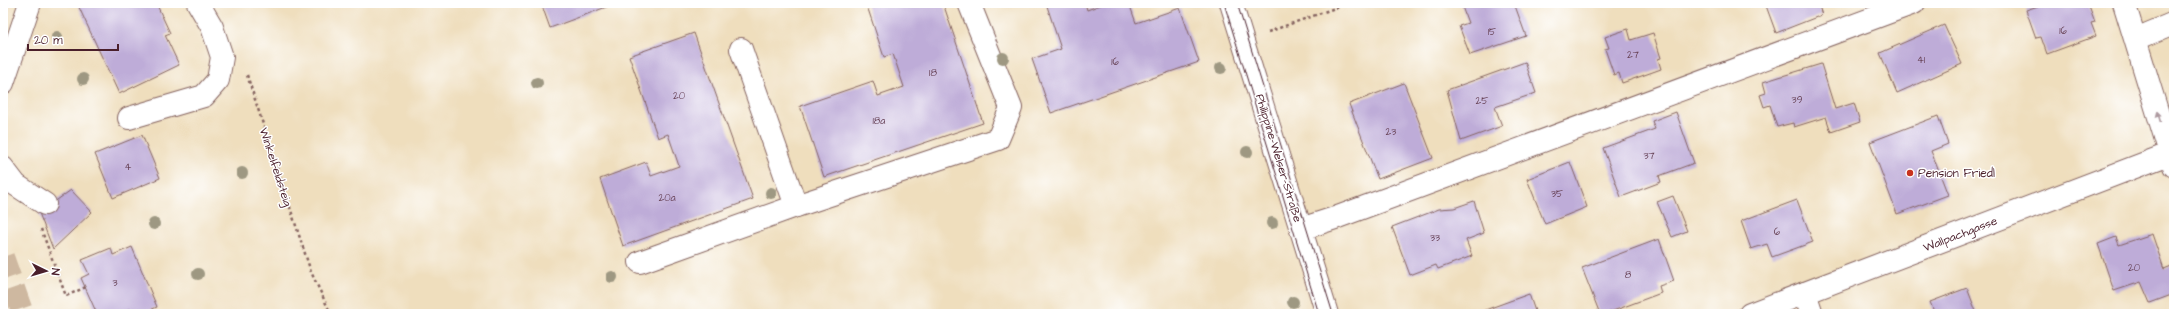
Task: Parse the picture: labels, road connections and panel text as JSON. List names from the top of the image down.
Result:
{
  "streets": {
    "street": ["Philippine-Welser-Straße", "Wallpachgasse"],
    "path": ["Winkelfeldsteig"]
  },
  "places": ["Pension Friedl"],
  "house_numbers": [
    "16",
    "15",
    "27",
    "41",
    "16",
    "18",
    "20",
    "39",
    "25",
    "18a",
    "23",
    "37",
    "4",
    "35",
    "20a",
    "6",
    "33",
    "20",
    "8",
    "3"
  ],
  "scale_bar": "20 m",
  "north": "right"
}
